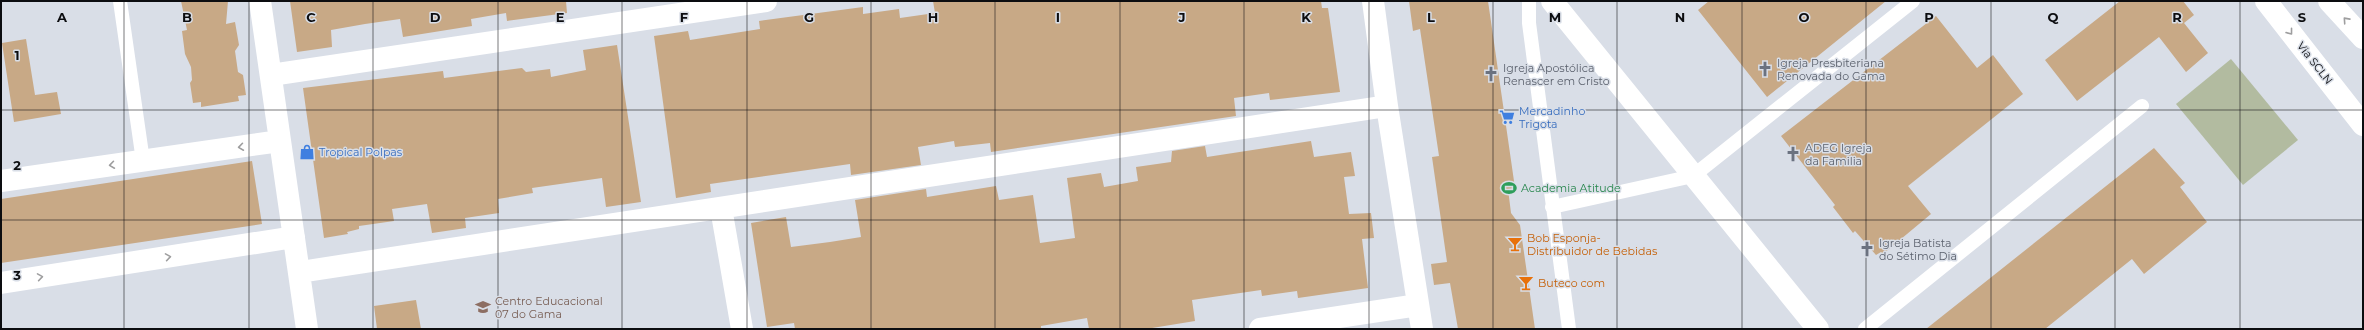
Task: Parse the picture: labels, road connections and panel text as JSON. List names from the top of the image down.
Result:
{
  "streets": {
    "street": ["Via SCLN"]
  },
  "places": {
    "church": [
      "Igreja Presbiteriana Renovada do Gama",
      "Igreja Apostólica Renascer em Cristo",
      "ADEG Igreja da Familia",
      "Igreja Batista do Sétimo Dia"
    ],
    "supermarket": ["Mercadinho Trigota"],
    "shop": ["Tropical Polpas"],
    "sports": ["Academia Atitude"],
    "bar": ["Bob Esponja- Distribuidor de Bebidas", "Buteco com"],
    "school or university": ["Centro Educacional 07 do Gama"]
  },
  "grid": {
    "columns": [
      "A",
      "B",
      "C",
      "D",
      "E",
      "F",
      "G",
      "H",
      "I",
      "J",
      "K",
      "L",
      "M",
      "N",
      "O",
      "P",
      "Q",
      "R",
      "S"
    ],
    "rows": ["1", "2", "3"]
  }
}
